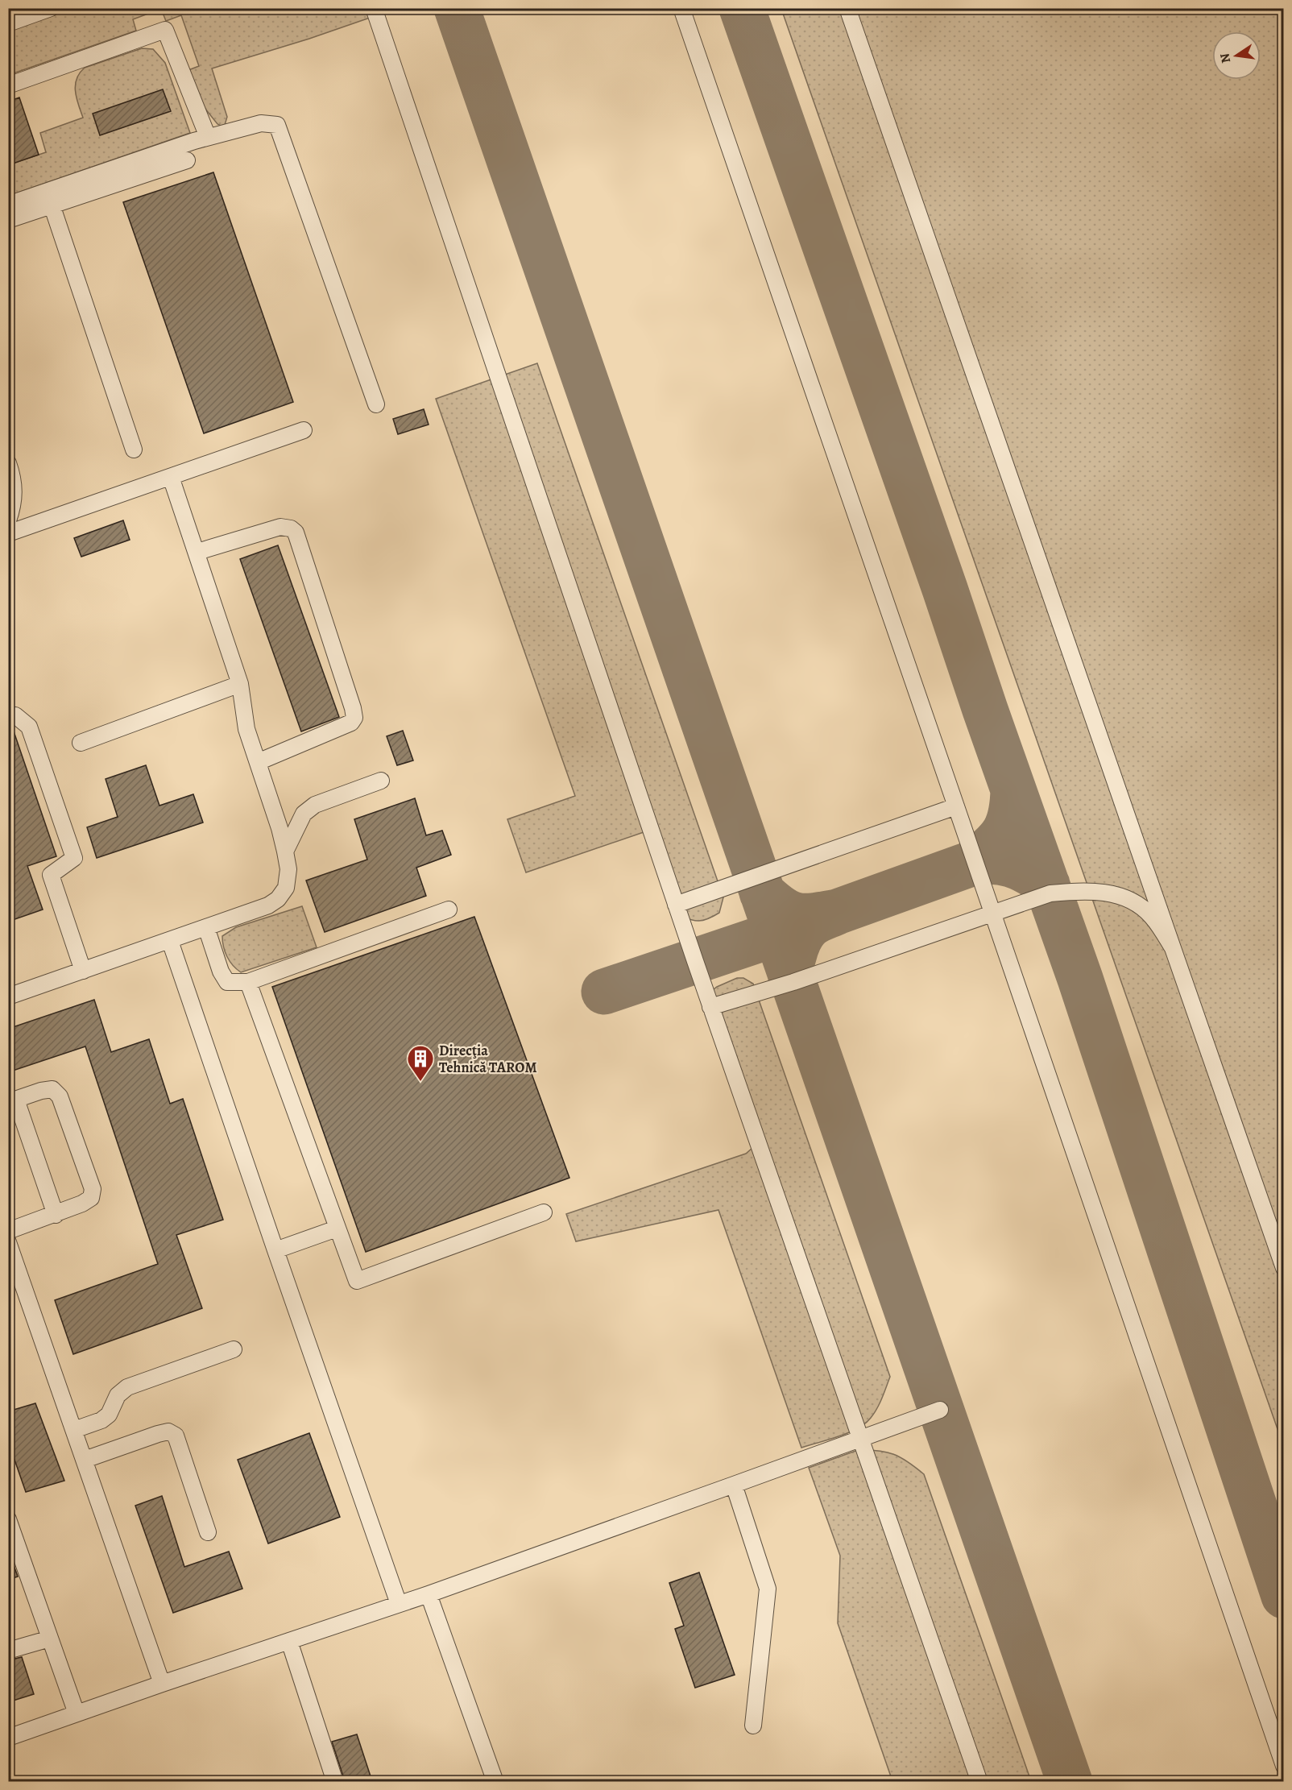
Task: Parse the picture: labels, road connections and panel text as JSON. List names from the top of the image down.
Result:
{
  "places": {
    "building": ["Direcţia Tehnică TAROM"]
  },
  "north": "left"
}
